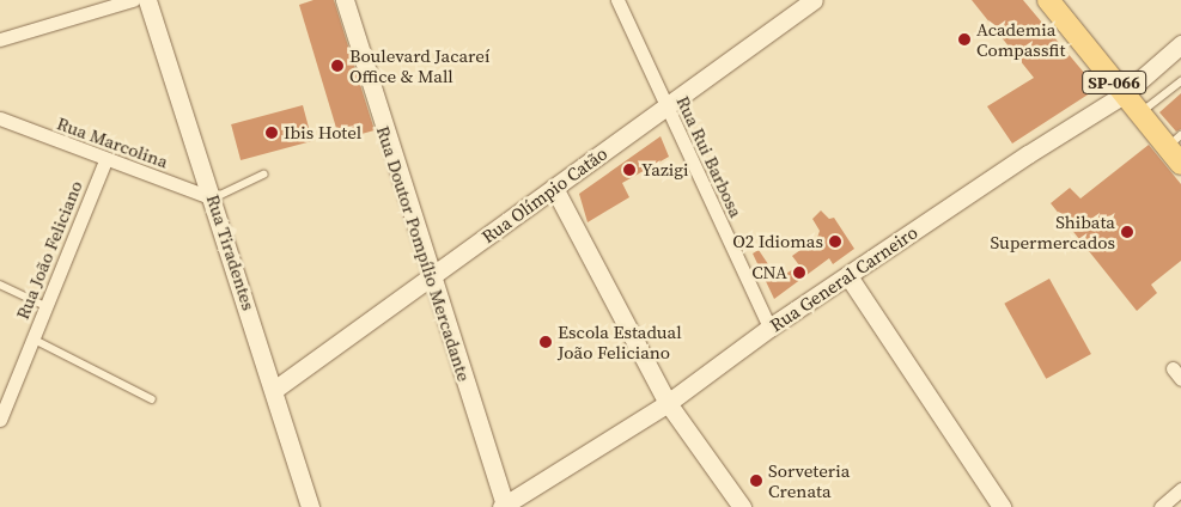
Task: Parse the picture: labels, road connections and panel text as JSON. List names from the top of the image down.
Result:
{
  "streets": {
    "main road": [
      "SP-066",
      "Rua Olímpio Catão",
      "Rua Tiradentes",
      "Rua Doutor Pompílio Mercadante",
      "Rua General Carneiro"
    ],
    "street": ["Rua Marcolina", "Rua Rui Barbosa", "Rua João Feliciano"]
  },
  "crossings": [
    ["SP-066", "Rua General Carneiro"],
    ["Rua Marcolina", "Rua João Feliciano"],
    ["Rua Marcolina", "Rua Tiradentes"],
    ["Rua Rui Barbosa", "Rua Olímpio Catão"],
    ["Rua Rui Barbosa", "Rua General Carneiro"],
    ["Rua Olímpio Catão", "Rua Tiradentes"],
    ["Rua Olímpio Catão", "Rua Doutor Pompílio Mercadante"],
    ["Rua Doutor Pompílio Mercadante", "Rua General Carneiro"]
  ],
  "places": [
    "Academia Compassfit",
    "Boulevard Jacareí Office & Mall",
    "Ibis Hotel",
    "Yazigi",
    "Shibata Supermercados",
    "O2 Idiomas",
    "CNA",
    "Escola Estadual João Feliciano",
    "Sorveteria Crenata"
  ]
}
